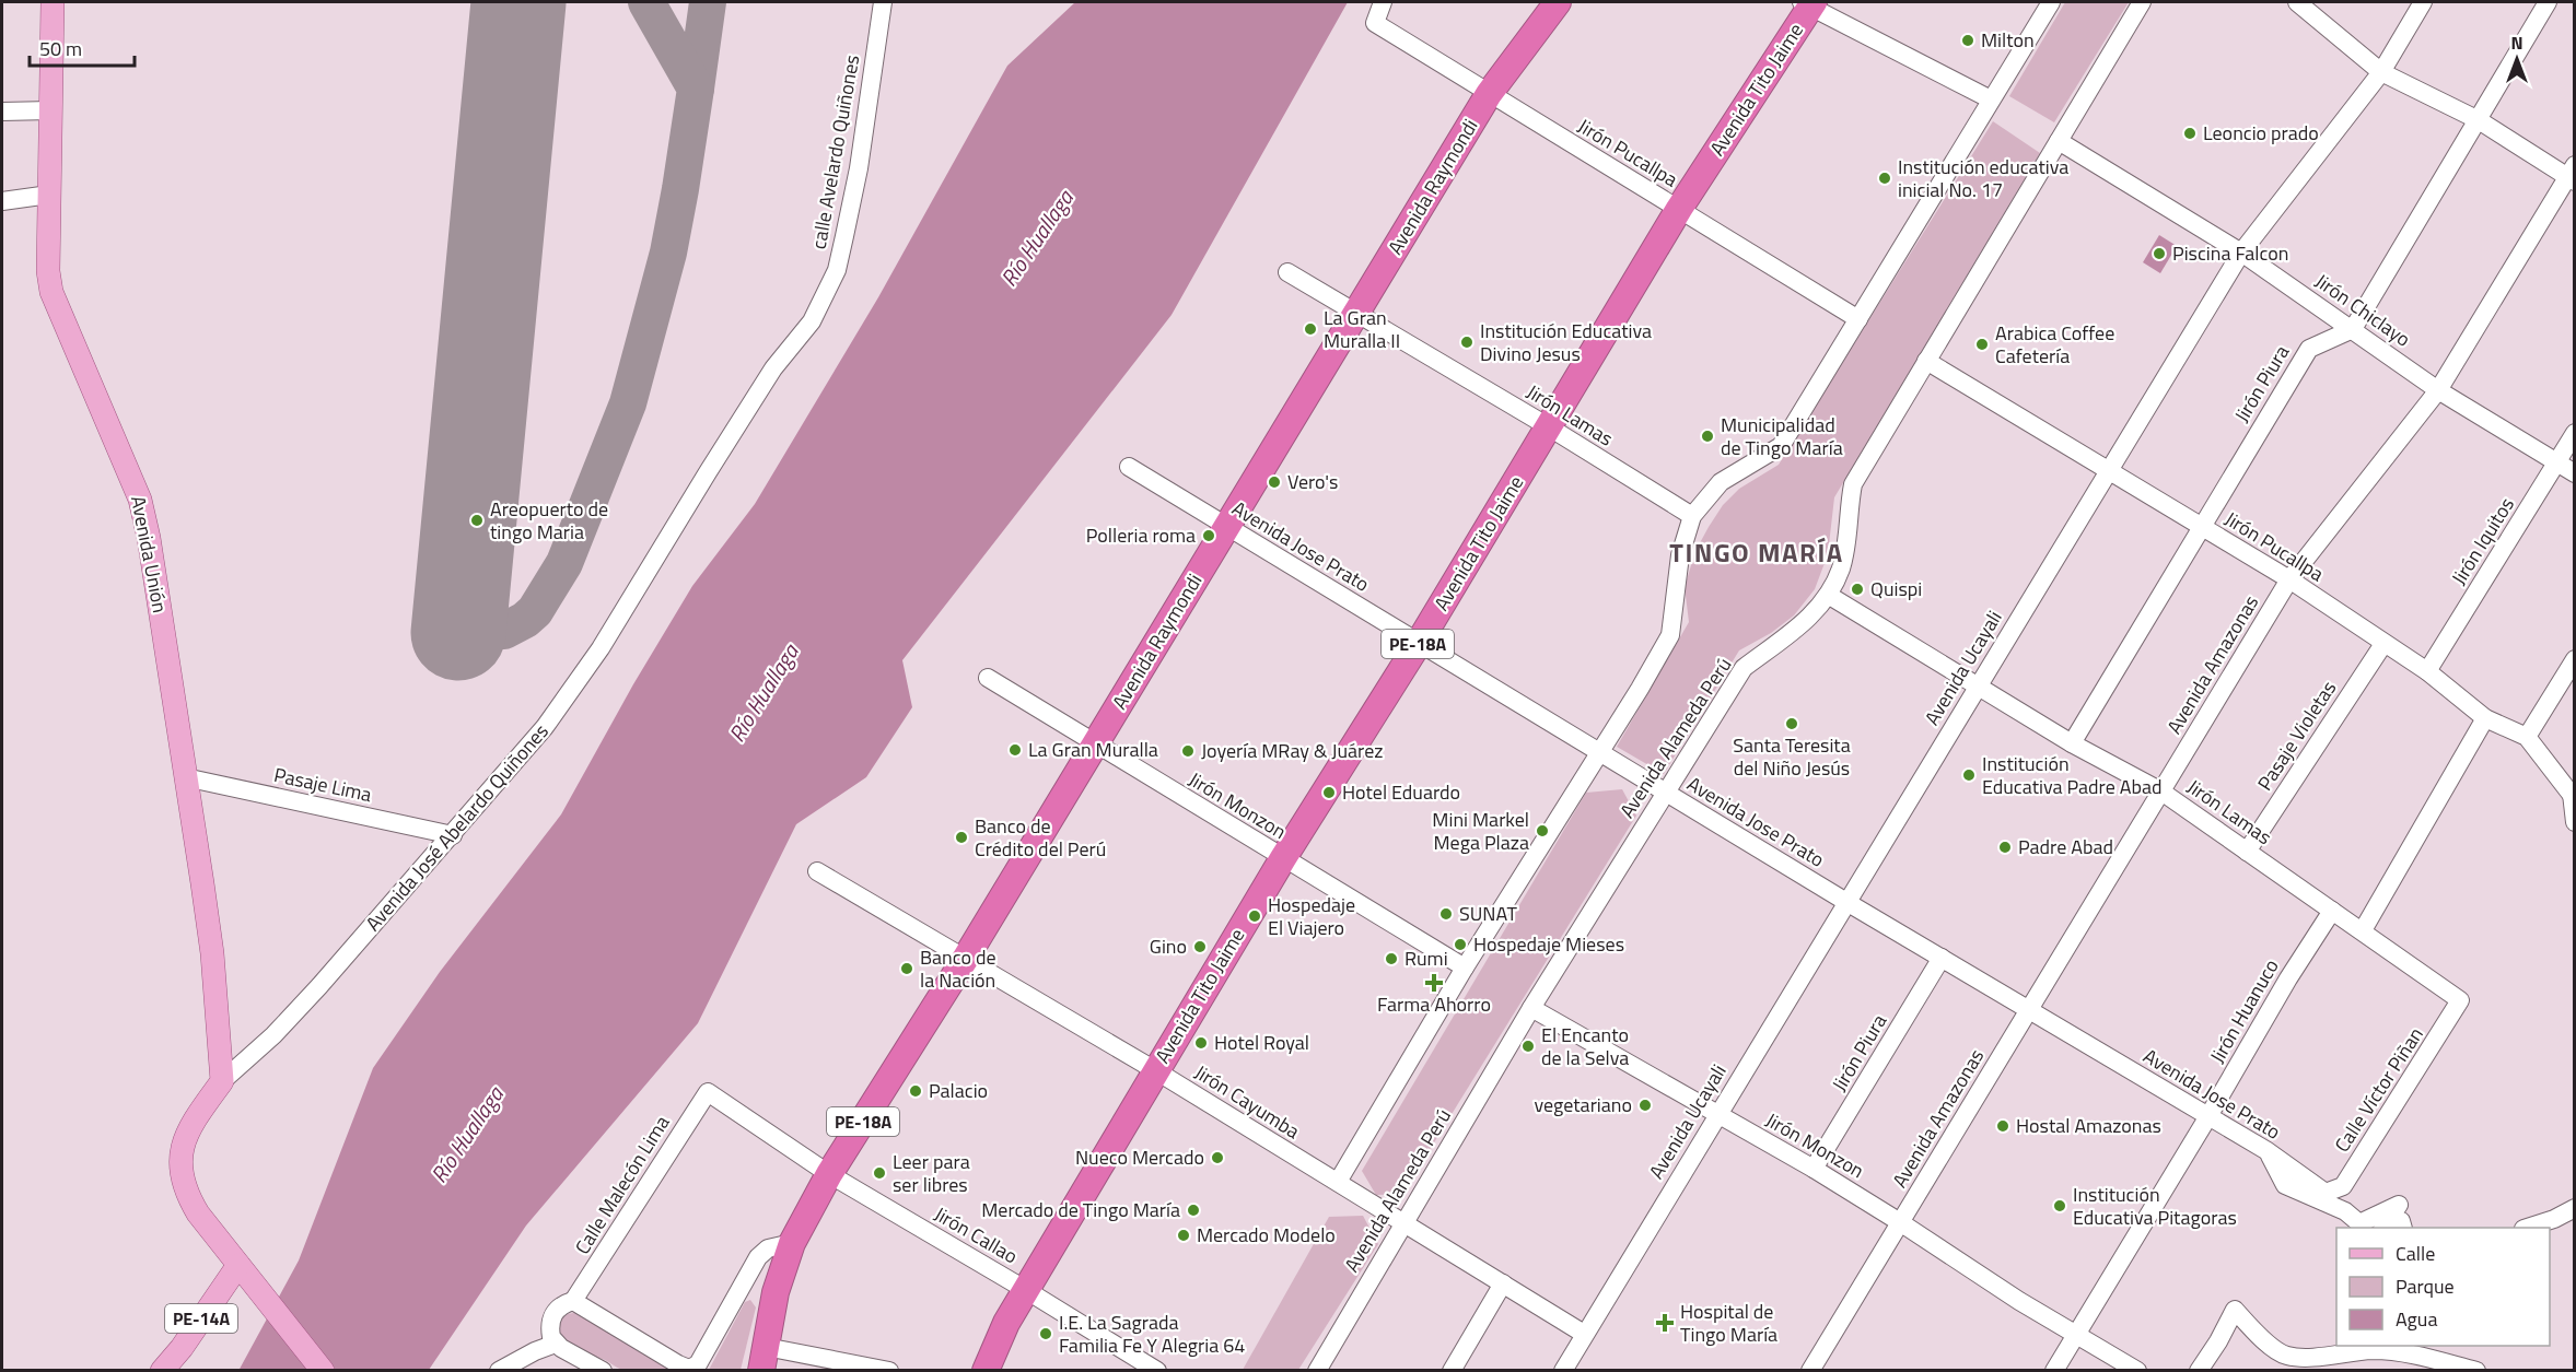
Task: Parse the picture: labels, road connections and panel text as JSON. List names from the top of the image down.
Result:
{
  "streets": {
    "highway": ["Avenida Tito Jaime", "Avenida Raymondi", "PE-18A"],
    "main road": ["Avenida Unión", "Avenida José Abelardo Quiñones", "PE-14A"],
    "street": [
      "calle Avelardo Quiñones",
      "Jirón Pucallpa",
      "Jirón Chiclayo",
      "Jirón Piura",
      "Jirón Lamas",
      "Jirón Iquitos",
      "Avenida Jose Prato",
      "Avenida Amazonas",
      "Avenida Ucayali",
      "Pasaje Violetas",
      "Avenida Alameda Perú",
      "Pasaje Lima",
      "Jirón Monzon",
      "Jirón Huanuco",
      "Calle Víctor Piñan",
      "Jirón Cayumba",
      "Calle Malecón Lima",
      "Jirón Callao"
    ]
  },
  "crossings": [
    ["Avenida Tito Jaime", "Jirón Pucallpa"],
    ["Avenida Tito Jaime", "Jirón Lamas"],
    ["Avenida Tito Jaime", "Avenida Jose Prato"],
    ["Avenida Tito Jaime", "PE-18A"],
    ["Avenida Tito Jaime", "Jirón Monzon"],
    ["Avenida Tito Jaime", "Jirón Cayumba"],
    ["Avenida Tito Jaime", "Jirón Callao"],
    ["calle Avelardo Quiñones", "Avenida José Abelardo Quiñones"],
    ["Jirón Pucallpa", "Avenida Raymondi"],
    ["Jirón Pucallpa", "Jirón Piura"],
    ["Jirón Pucallpa", "Jirón Iquitos"],
    ["Jirón Pucallpa", "Avenida Amazonas"],
    ["Jirón Pucallpa", "Avenida Ucayali"],
    ["Jirón Pucallpa", "Pasaje Violetas"],
    ["Jirón Pucallpa", "Avenida Alameda Perú"],
    ["Avenida Raymondi", "Jirón Lamas"],
    ["Avenida Raymondi", "Avenida Jose Prato"],
    ["Avenida Raymondi", "Jirón Monzon"],
    ["Avenida Raymondi", "Jirón Cayumba"],
    ["Avenida Raymondi", "Jirón Callao"],
    ["Jirón Chiclayo", "Jirón Piura"],
    ["Jirón Chiclayo", "Jirón Iquitos"],
    ["Jirón Chiclayo", "Avenida Amazonas"],
    ["Jirón Chiclayo", "Avenida Ucayali"],
    ["Jirón Chiclayo", "Avenida Alameda Perú"],
    ["Jirón Piura", "Jirón Lamas"],
    ["Jirón Piura", "Avenida Jose Prato"],
    ["Jirón Piura", "Jirón Monzon"],
    ["Jirón Lamas", "Avenida Amazonas"],
    ["Jirón Lamas", "Avenida Ucayali"],
    ["Jirón Lamas", "Pasaje Violetas"],
    ["Jirón Lamas", "Avenida Alameda Perú"],
    ["Jirón Lamas", "Jirón Huanuco"],
    ["Jirón Lamas", "Calle Víctor Piñan"],
    ["Avenida Jose Prato", "Avenida Amazonas"],
    ["Avenida Jose Prato", "Avenida Ucayali"],
    ["Avenida Jose Prato", "Avenida Alameda Perú"],
    ["Avenida Jose Prato", "Jirón Huanuco"],
    ["Avenida Jose Prato", "Calle Víctor Piñan"],
    ["Avenida Unión", "Pasaje Lima"],
    ["Avenida Unión", "Avenida José Abelardo Quiñones"],
    ["PE-18A", "Jirón Callao"],
    ["Avenida Amazonas", "Jirón Monzon"],
    ["Avenida Ucayali", "Jirón Monzon"],
    ["Avenida Ucayali", "Jirón Cayumba"],
    ["Avenida Alameda Perú", "Jirón Monzon"],
    ["Avenida Alameda Perú", "Jirón Cayumba"],
    ["Pasaje Lima", "Avenida José Abelardo Quiñones"],
    ["Jirón Monzon", "Jirón Huanuco"],
    ["Avenida José Abelardo Quiñones", "PE-14A"],
    ["Calle Malecón Lima", "Jirón Callao"]
  ],
  "districts": ["TINGO MARÍA"],
  "water": ["Río Huallaga"],
  "places": {
    "other": [
      "Milton",
      "Leoncio prado",
      "Institución educativa inicial No. 17",
      "Piscina Falcon",
      "La Gran Muralla II",
      "Institución Educativa Divino Jesus",
      "Arabica Coffee Cafetería",
      "Municipalidad de Tingo María",
      "Vero's",
      "Areopuerto de tingo Maria",
      "Polleria roma",
      "Quispi",
      "Santa Teresita del Niño Jesús",
      "La Gran Muralla",
      "Joyería MRay & Juárez",
      "Institución Educativa Padre Abad",
      "Hotel Eduardo",
      "Mini Markel Mega Plaza",
      "Banco de Crédito del Perú",
      "Padre Abad",
      "SUNAT",
      "Hospedaje El Viajero",
      "Hospedaje Mieses",
      "Gino",
      "Rumi",
      "Banco de la Nación",
      "Hotel Royal",
      "El Encanto de la Selva",
      "Palacio",
      "vegetariano",
      "Hostal Amazonas",
      "Nueco Mercado",
      "Leer para ser libres",
      "Institución Educativa Pitagoras",
      "Mercado de Tingo María",
      "Mercado Modelo",
      "I.E. La Sagrada Familia Fe Y Alegria 64"
    ],
    "health": ["Farma Ahorro", "Hospital de Tingo María"]
  },
  "legend": ["Calle", "Parque", "Agua"],
  "scale_bar": "50 m",
  "north": "top"
}
